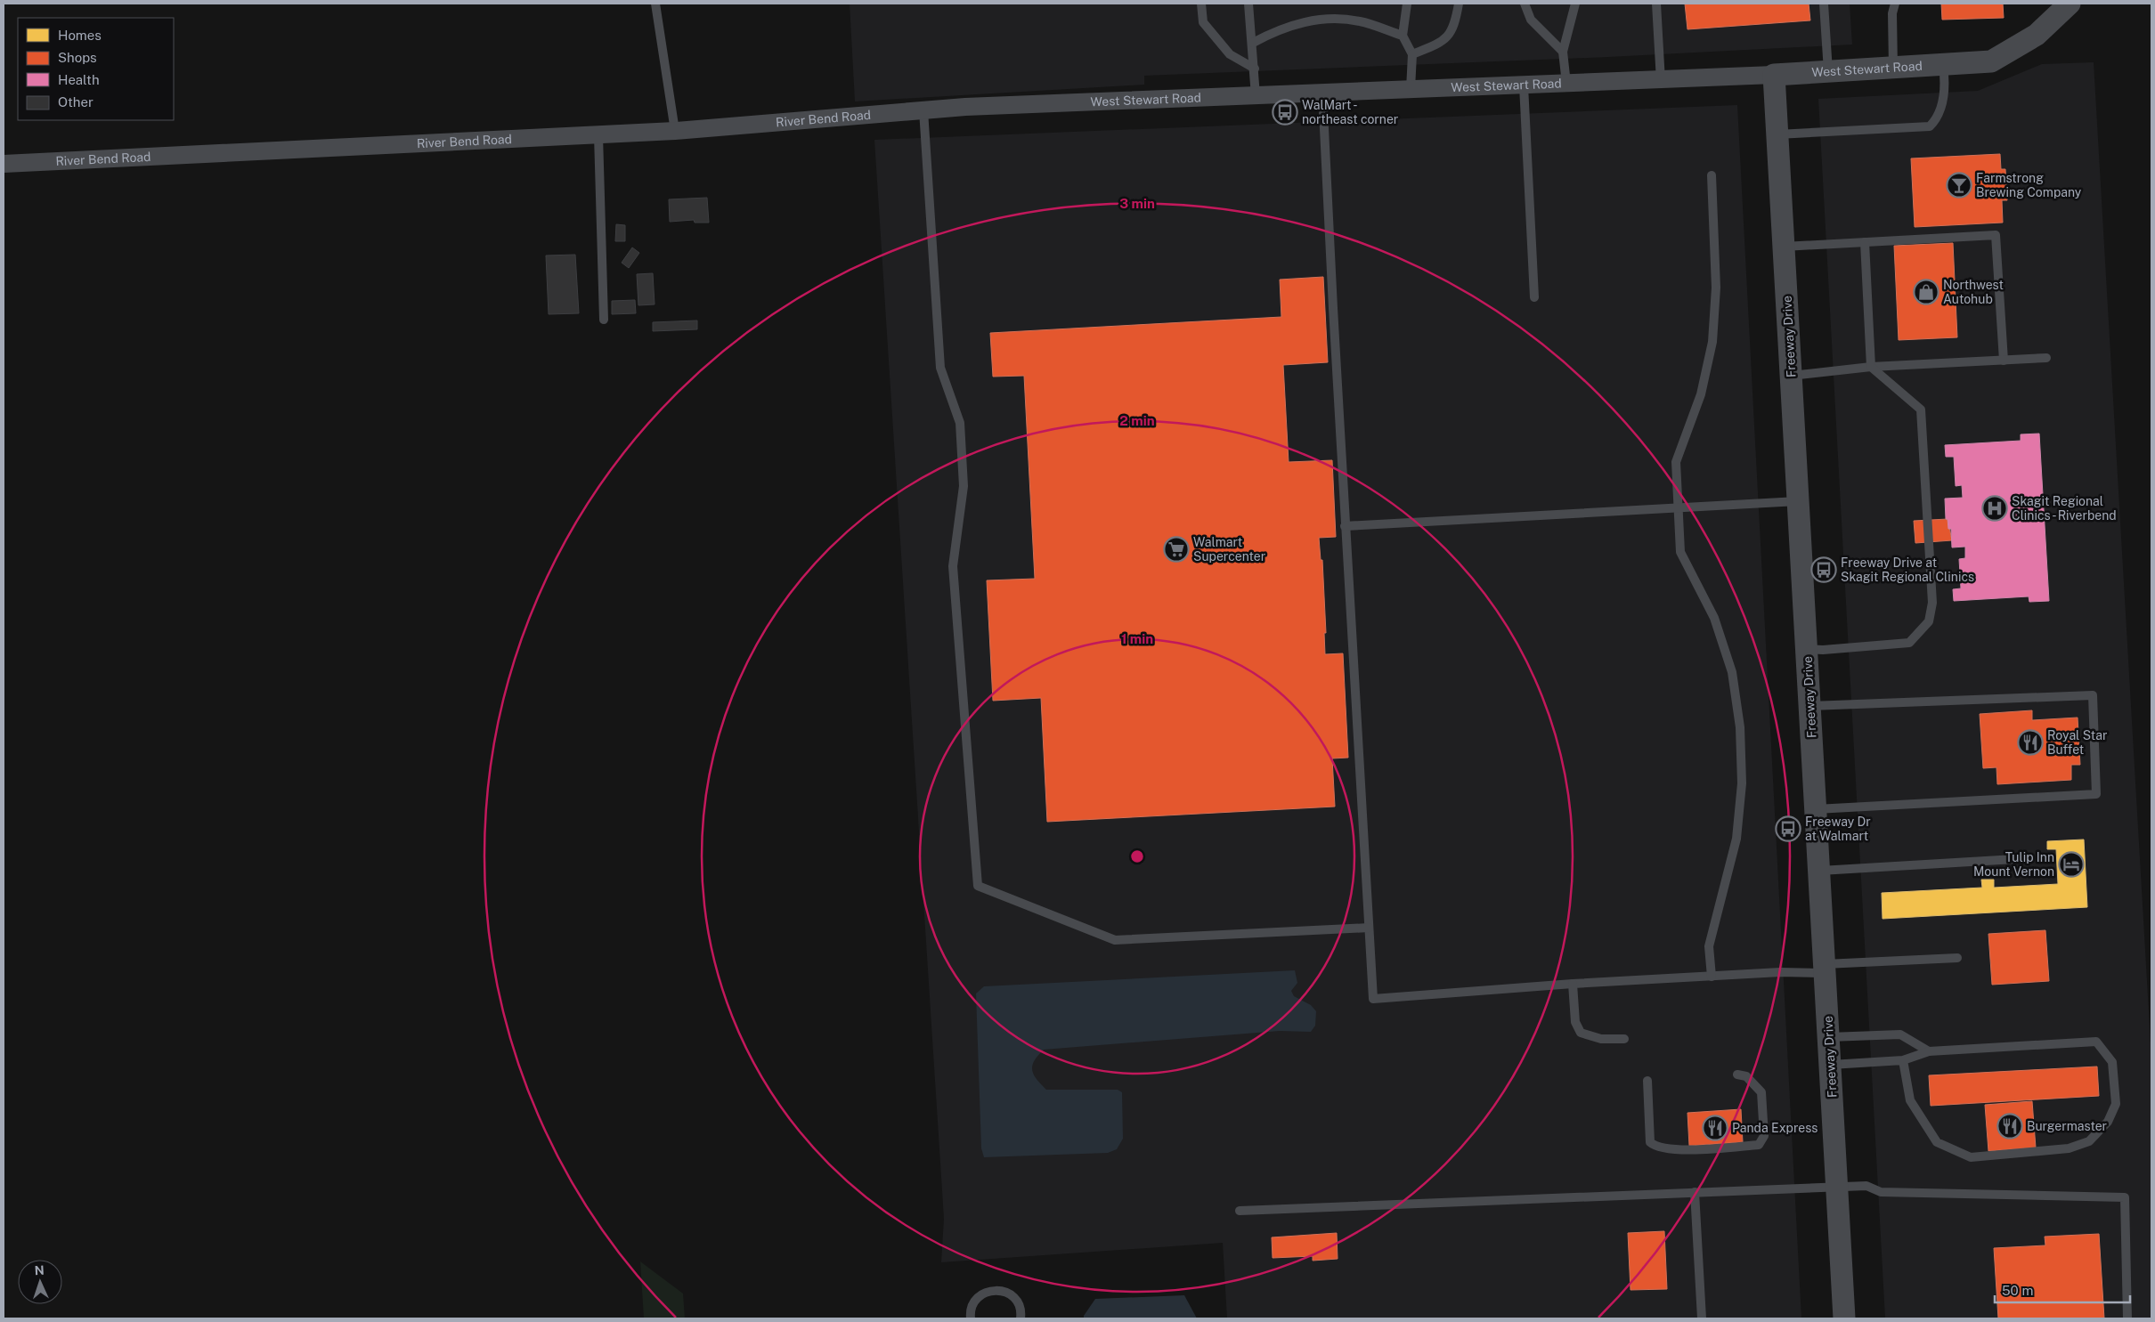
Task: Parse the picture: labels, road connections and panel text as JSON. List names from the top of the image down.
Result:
{
  "streets": {
    "street": ["West Stewart Road", "River Bend Road", "Freeway Drive"]
  },
  "crossings": [
    ["West Stewart Road", "River Bend Road"],
    ["West Stewart Road", "Freeway Drive"]
  ],
  "places": {
    "bus stop": ["WalMart - northeast corner", "Freeway Drive at Skagit Regional Clinics", "Freeway Dr at Walmart"],
    "bar": ["Farmstrong Brewing Company"],
    "shop": ["Northwest Autohub"],
    "hospital": ["Skagit Regional Clinics - Riverbend"],
    "supermarket": ["Walmart Supercenter"],
    "restaurant": ["Royal Star Buffet", "Burgermaster", "Panda Express"],
    "hotel": ["Tulip Inn Mount Vernon"]
  },
  "legend": [
    "Homes",
    "Shops",
    "Health",
    "Other"
  ],
  "scale_bar": "50 m",
  "north": "top",
  "rings": ["3 min", "2 min", "1 min"]
}
